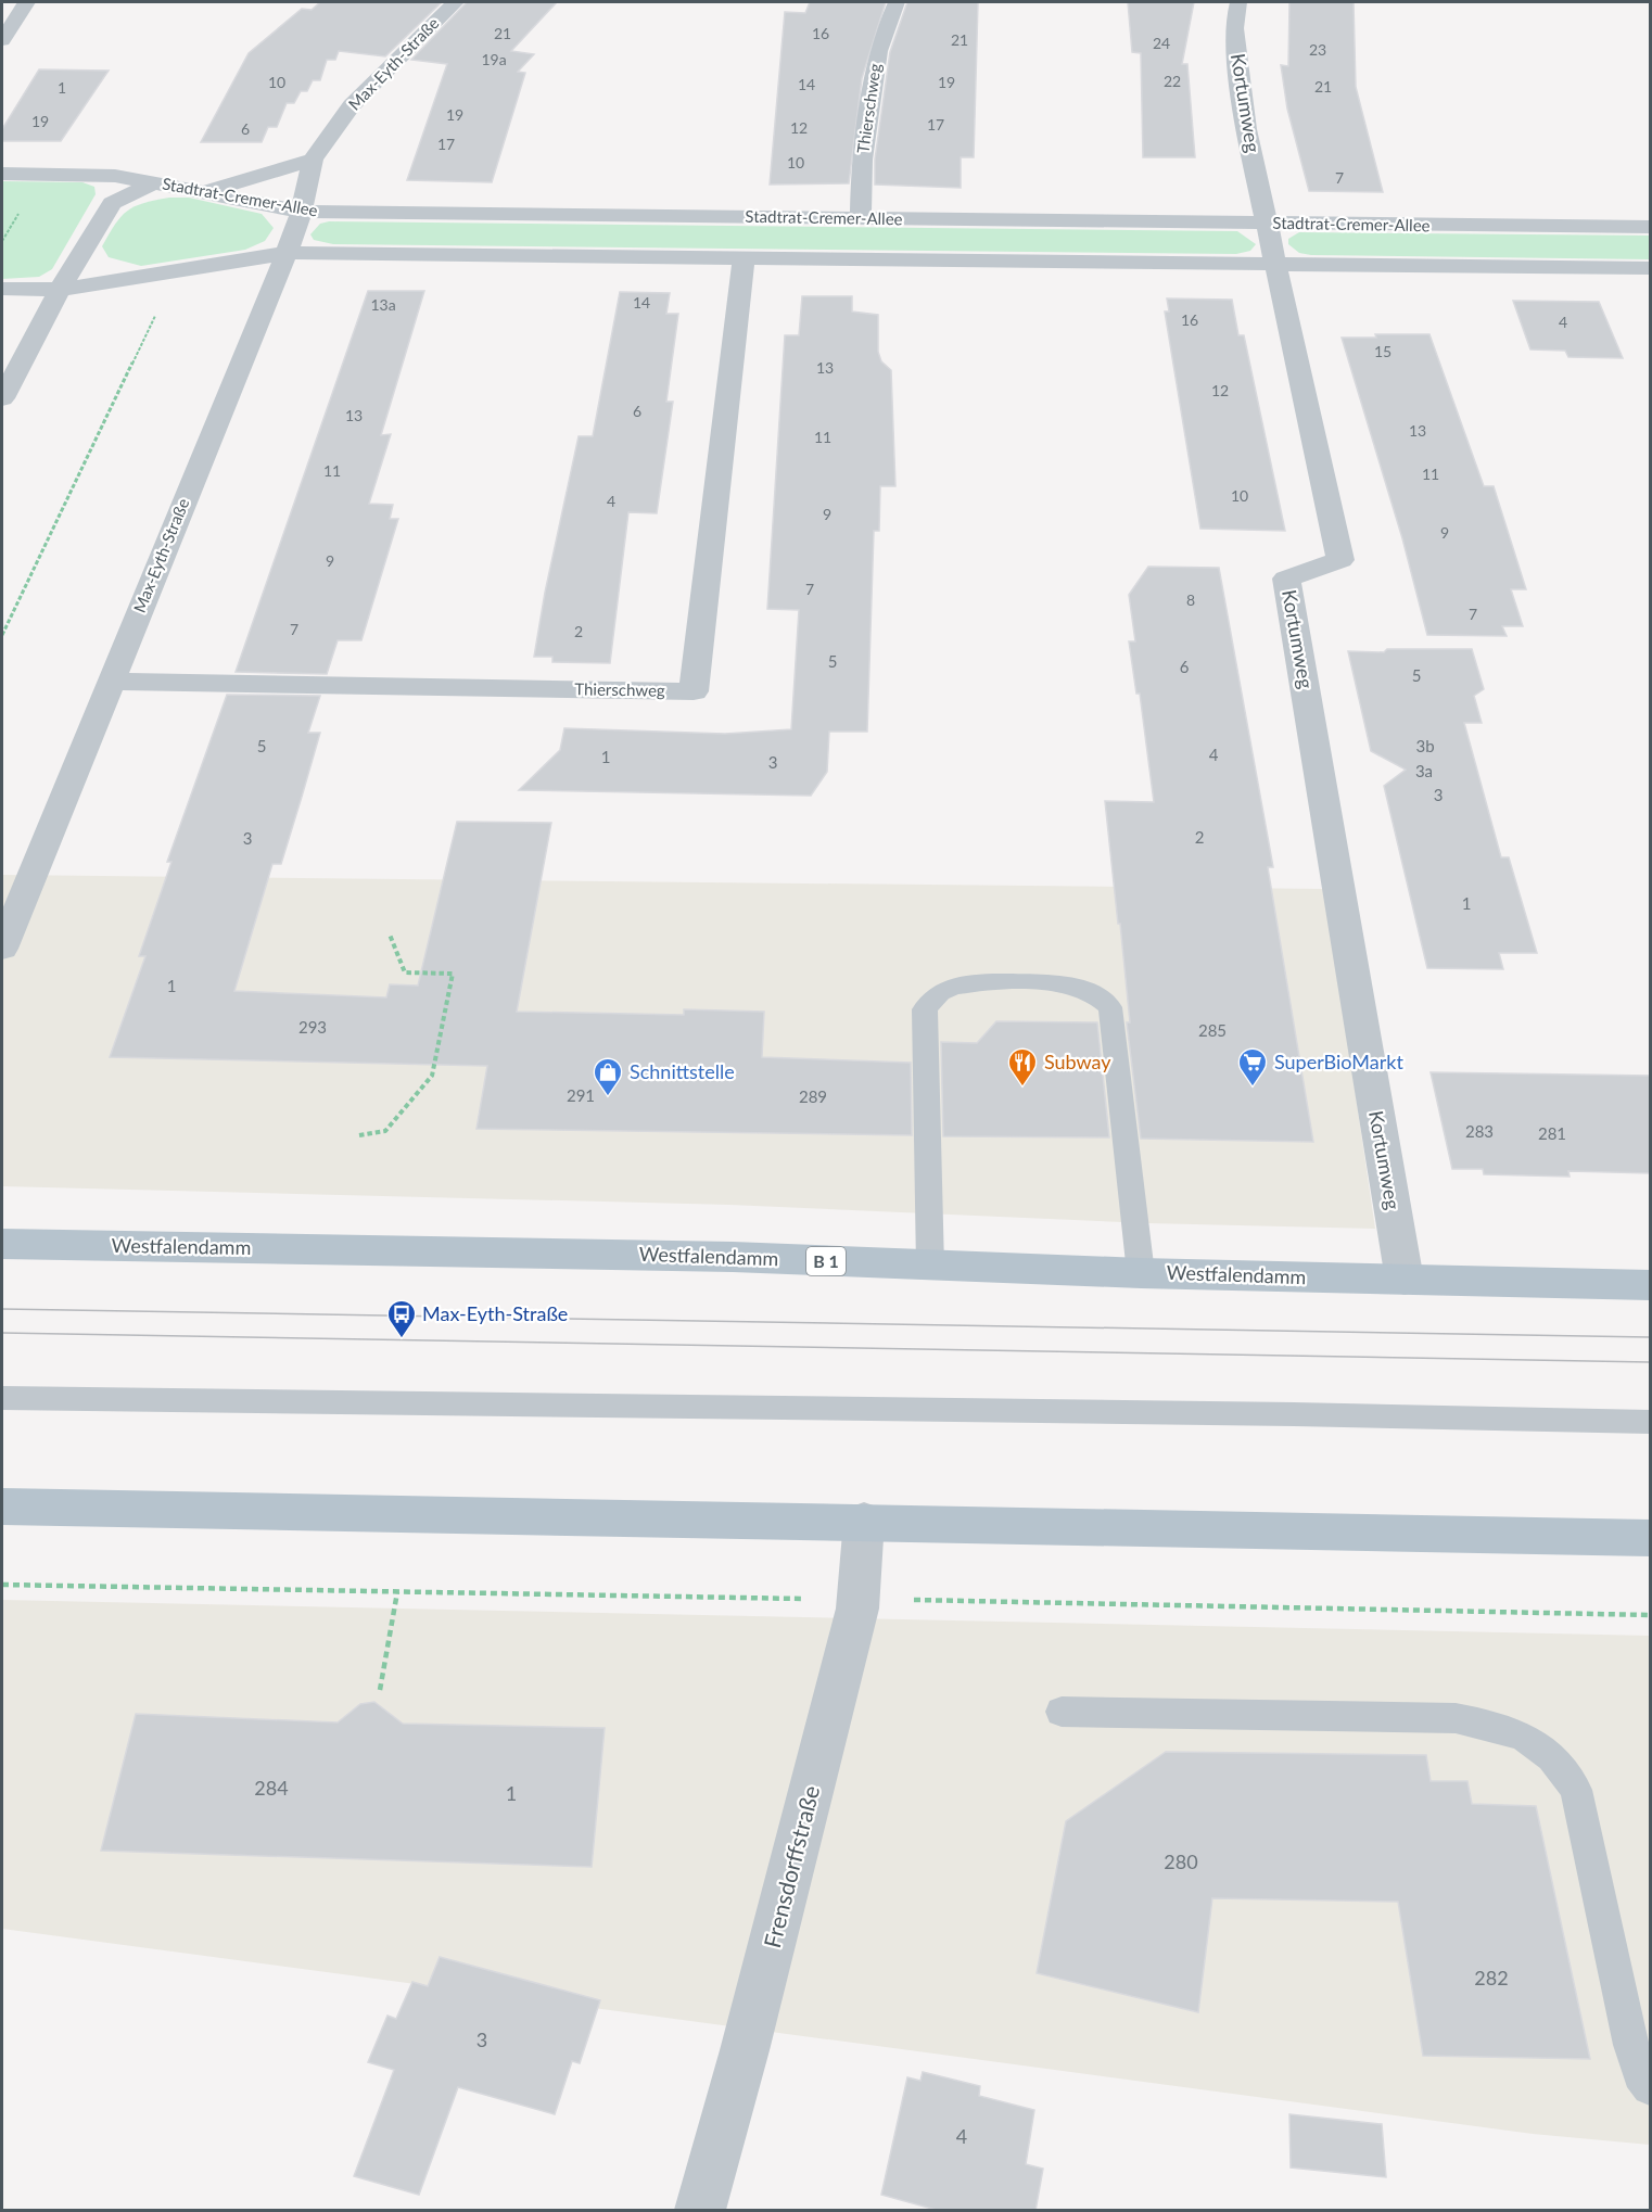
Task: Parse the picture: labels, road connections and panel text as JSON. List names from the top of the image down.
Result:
{
  "streets": {
    "main road": ["Westfalendamm", "B 1"],
    "street": [
      "Max-Eyth-Straße",
      "Kortumweg",
      "Thierschweg",
      "Stadtrat-Cremer-Allee",
      "Frensdorffstraße"
    ]
  },
  "crossings": [
    ["Max-Eyth-Straße", "Thierschweg"],
    ["Max-Eyth-Straße", "Stadtrat-Cremer-Allee"],
    ["Kortumweg", "Stadtrat-Cremer-Allee"],
    ["Kortumweg", "Westfalendamm"],
    ["Thierschweg", "Stadtrat-Cremer-Allee"]
  ],
  "places": {
    "restaurant": ["Subway"],
    "supermarket": ["SuperBioMarkt"],
    "shop": ["Schnittstelle"],
    "bus stop": ["Max-Eyth-Straße"]
  },
  "house_numbers": [
    "21",
    "16",
    "21",
    "24",
    "23",
    "19a",
    "22",
    "10",
    "19",
    "14",
    "21",
    "1",
    "19",
    "19",
    "17",
    "12",
    "6",
    "17",
    "10",
    "7",
    "14",
    "13a",
    "16",
    "4",
    "15",
    "13",
    "12",
    "6",
    "13",
    "13",
    "11",
    "11",
    "11",
    "10",
    "4",
    "9",
    "9",
    "9",
    "7",
    "8",
    "7",
    "7",
    "2",
    "5",
    "6",
    "5",
    "5",
    "3b",
    "4",
    "1",
    "3",
    "3a",
    "3",
    "2",
    "3",
    "1",
    "1",
    "293",
    "285",
    "291",
    "289",
    "283",
    "281",
    "284",
    "1",
    "280",
    "282",
    "3",
    "4"
  ]
}
